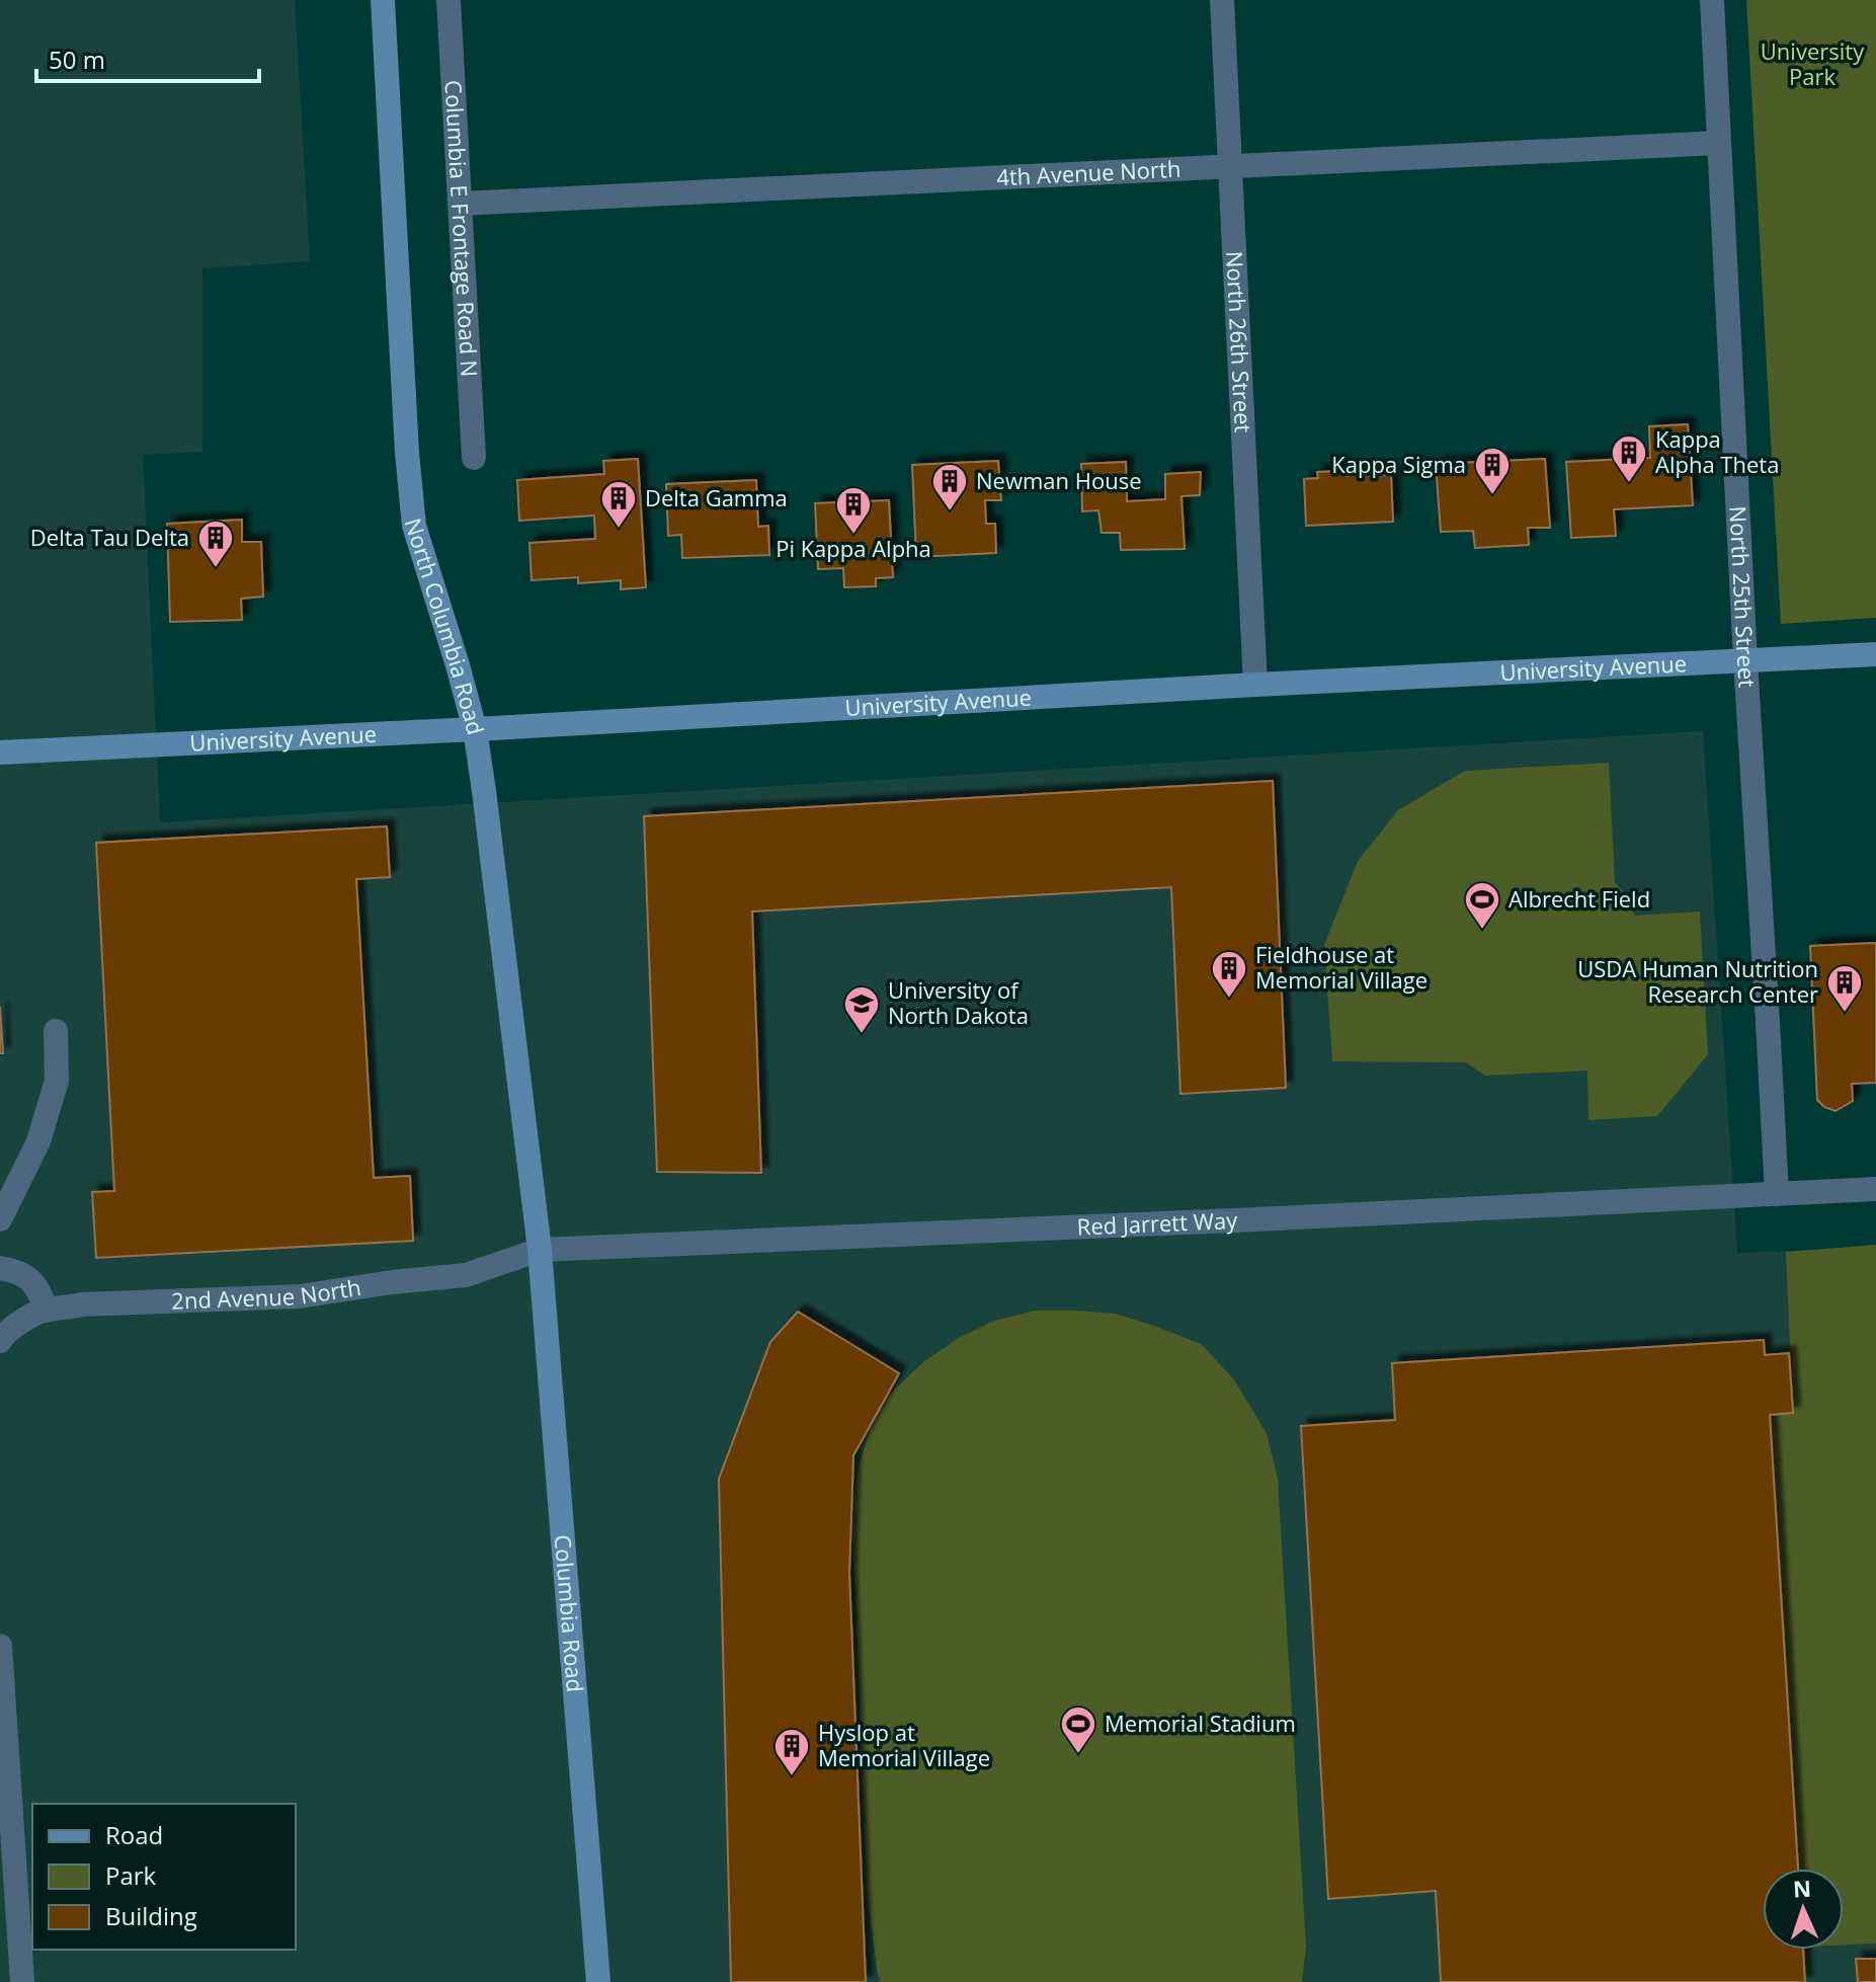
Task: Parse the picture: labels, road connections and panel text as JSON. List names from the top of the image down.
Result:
{
  "streets": {
    "main road": ["North Columbia Road", "University Avenue", "Columbia Road"],
    "street": [
      "4th Avenue North",
      "Columbia E Frontage Road N",
      "North 26th Street",
      "North 25th Street",
      "Red Jarrett Way",
      "2nd Avenue North"
    ]
  },
  "crossings": [
    ["4th Avenue North", "Columbia E Frontage Road N"],
    ["4th Avenue North", "North 26th Street"],
    ["4th Avenue North", "North 25th Street"],
    ["North 26th Street", "University Avenue"],
    ["North 25th Street", "University Avenue"],
    ["North 25th Street", "Red Jarrett Way"],
    ["North Columbia Road", "University Avenue"],
    ["North Columbia Road", "Red Jarrett Way"],
    ["North Columbia Road", "2nd Avenue North"],
    ["North Columbia Road", "Columbia Road"],
    ["Red Jarrett Way", "2nd Avenue North"],
    ["Red Jarrett Way", "Columbia Road"],
    ["2nd Avenue North", "Columbia Road"]
  ],
  "parks": ["University Park"],
  "places": {
    "building": [
      "Kappa Alpha Theta",
      "Kappa Sigma",
      "Newman House",
      "Delta Gamma",
      "Pi Kappa Alpha",
      "Delta Tau Delta",
      "Fieldhouse at Memorial Village",
      "USDA Human Nutrition Research Center",
      "Hyslop at Memorial Village"
    ],
    "sports": ["Albrecht Field", "Memorial Stadium"],
    "school or university": ["University of North Dakota"]
  },
  "legend": ["Road", "Park", "Building"],
  "scale_bar": "50 m",
  "north": "top"
}
